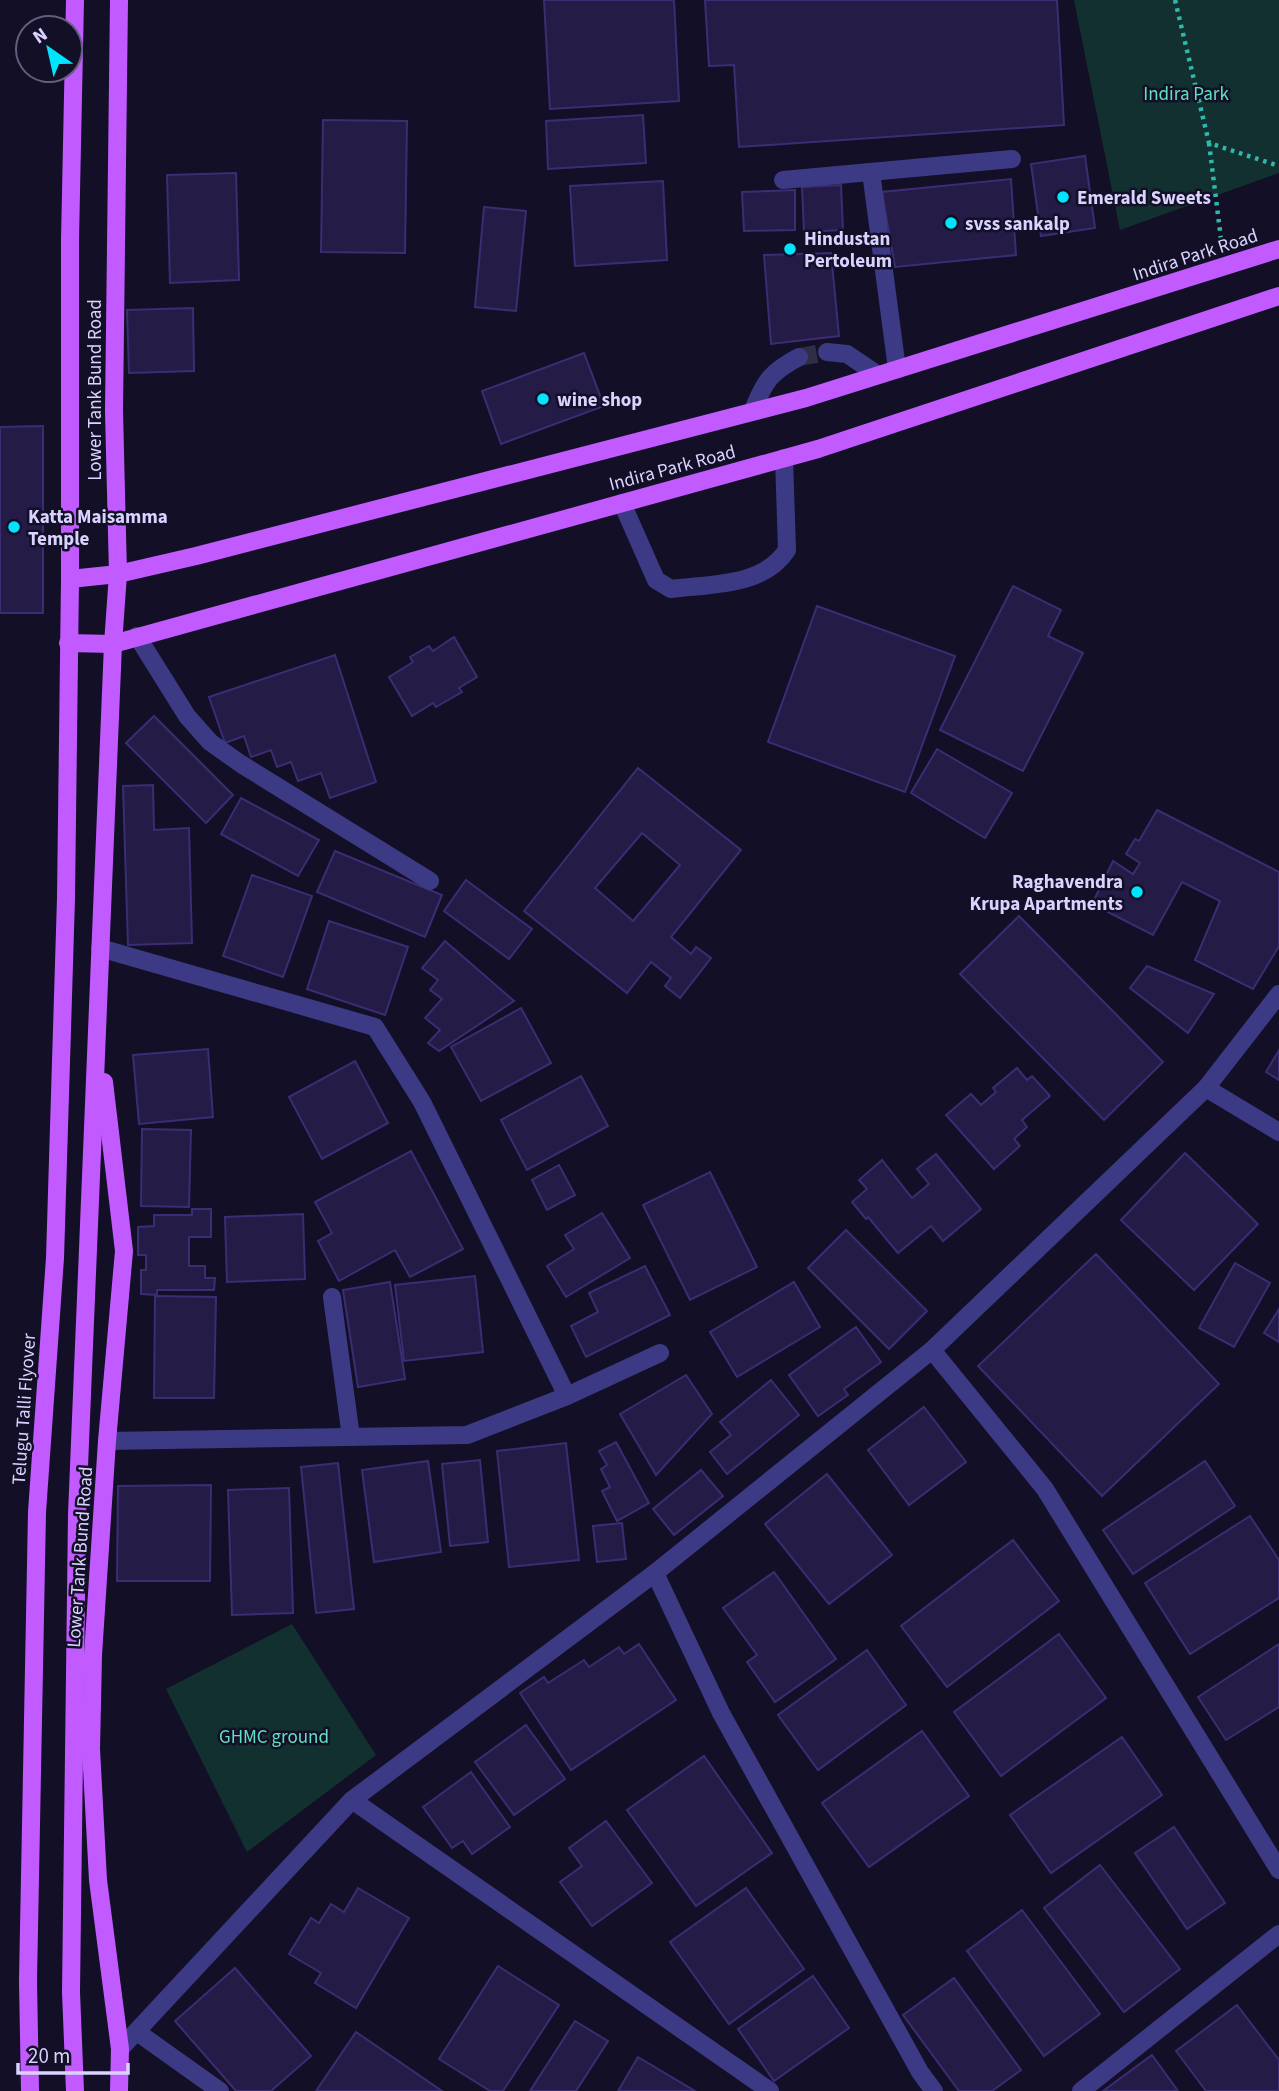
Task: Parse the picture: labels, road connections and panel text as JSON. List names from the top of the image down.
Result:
{
  "streets": {
    "main road": ["Indira Park Road", "Lower Tank Bund Road", "Telugu Talli Flyover"]
  },
  "crossings": [
    ["Indira Park Road", "Lower Tank Bund Road"],
    ["Lower Tank Bund Road", "Telugu Talli Flyover"]
  ],
  "parks": ["Indira Park", "GHMC ground"],
  "places": [
    "Emerald Sweets",
    "svss sankalp",
    "Hindustan Pertoleum",
    "wine shop",
    "Katta Maisamma Temple",
    "Raghavendra Krupa Apartments"
  ],
  "scale_bar": "20 m",
  "north": "top left"
}
